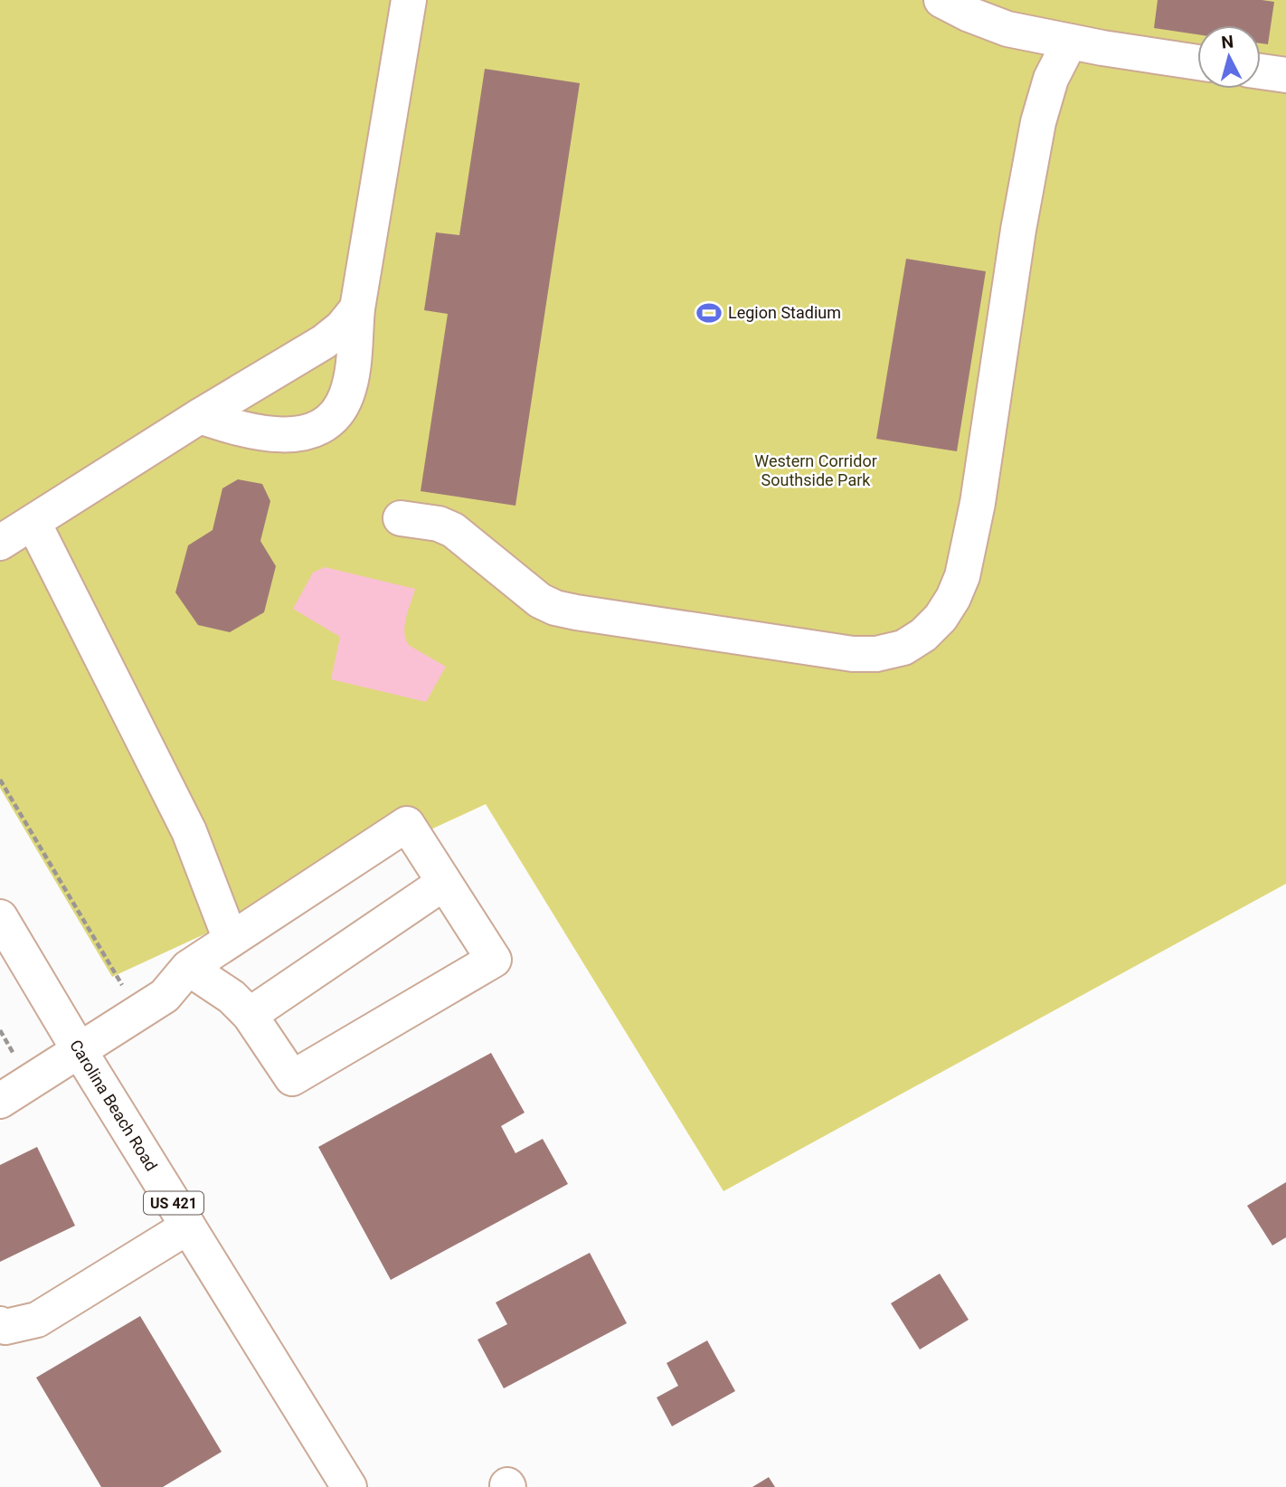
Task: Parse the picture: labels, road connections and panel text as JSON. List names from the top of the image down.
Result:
{
  "streets": {
    "main road": ["Carolina Beach Road", "US 421"]
  },
  "parks": ["Western Corridor Southside Park"],
  "places": {
    "sports": ["Legion Stadium"]
  },
  "north": "top"
}
